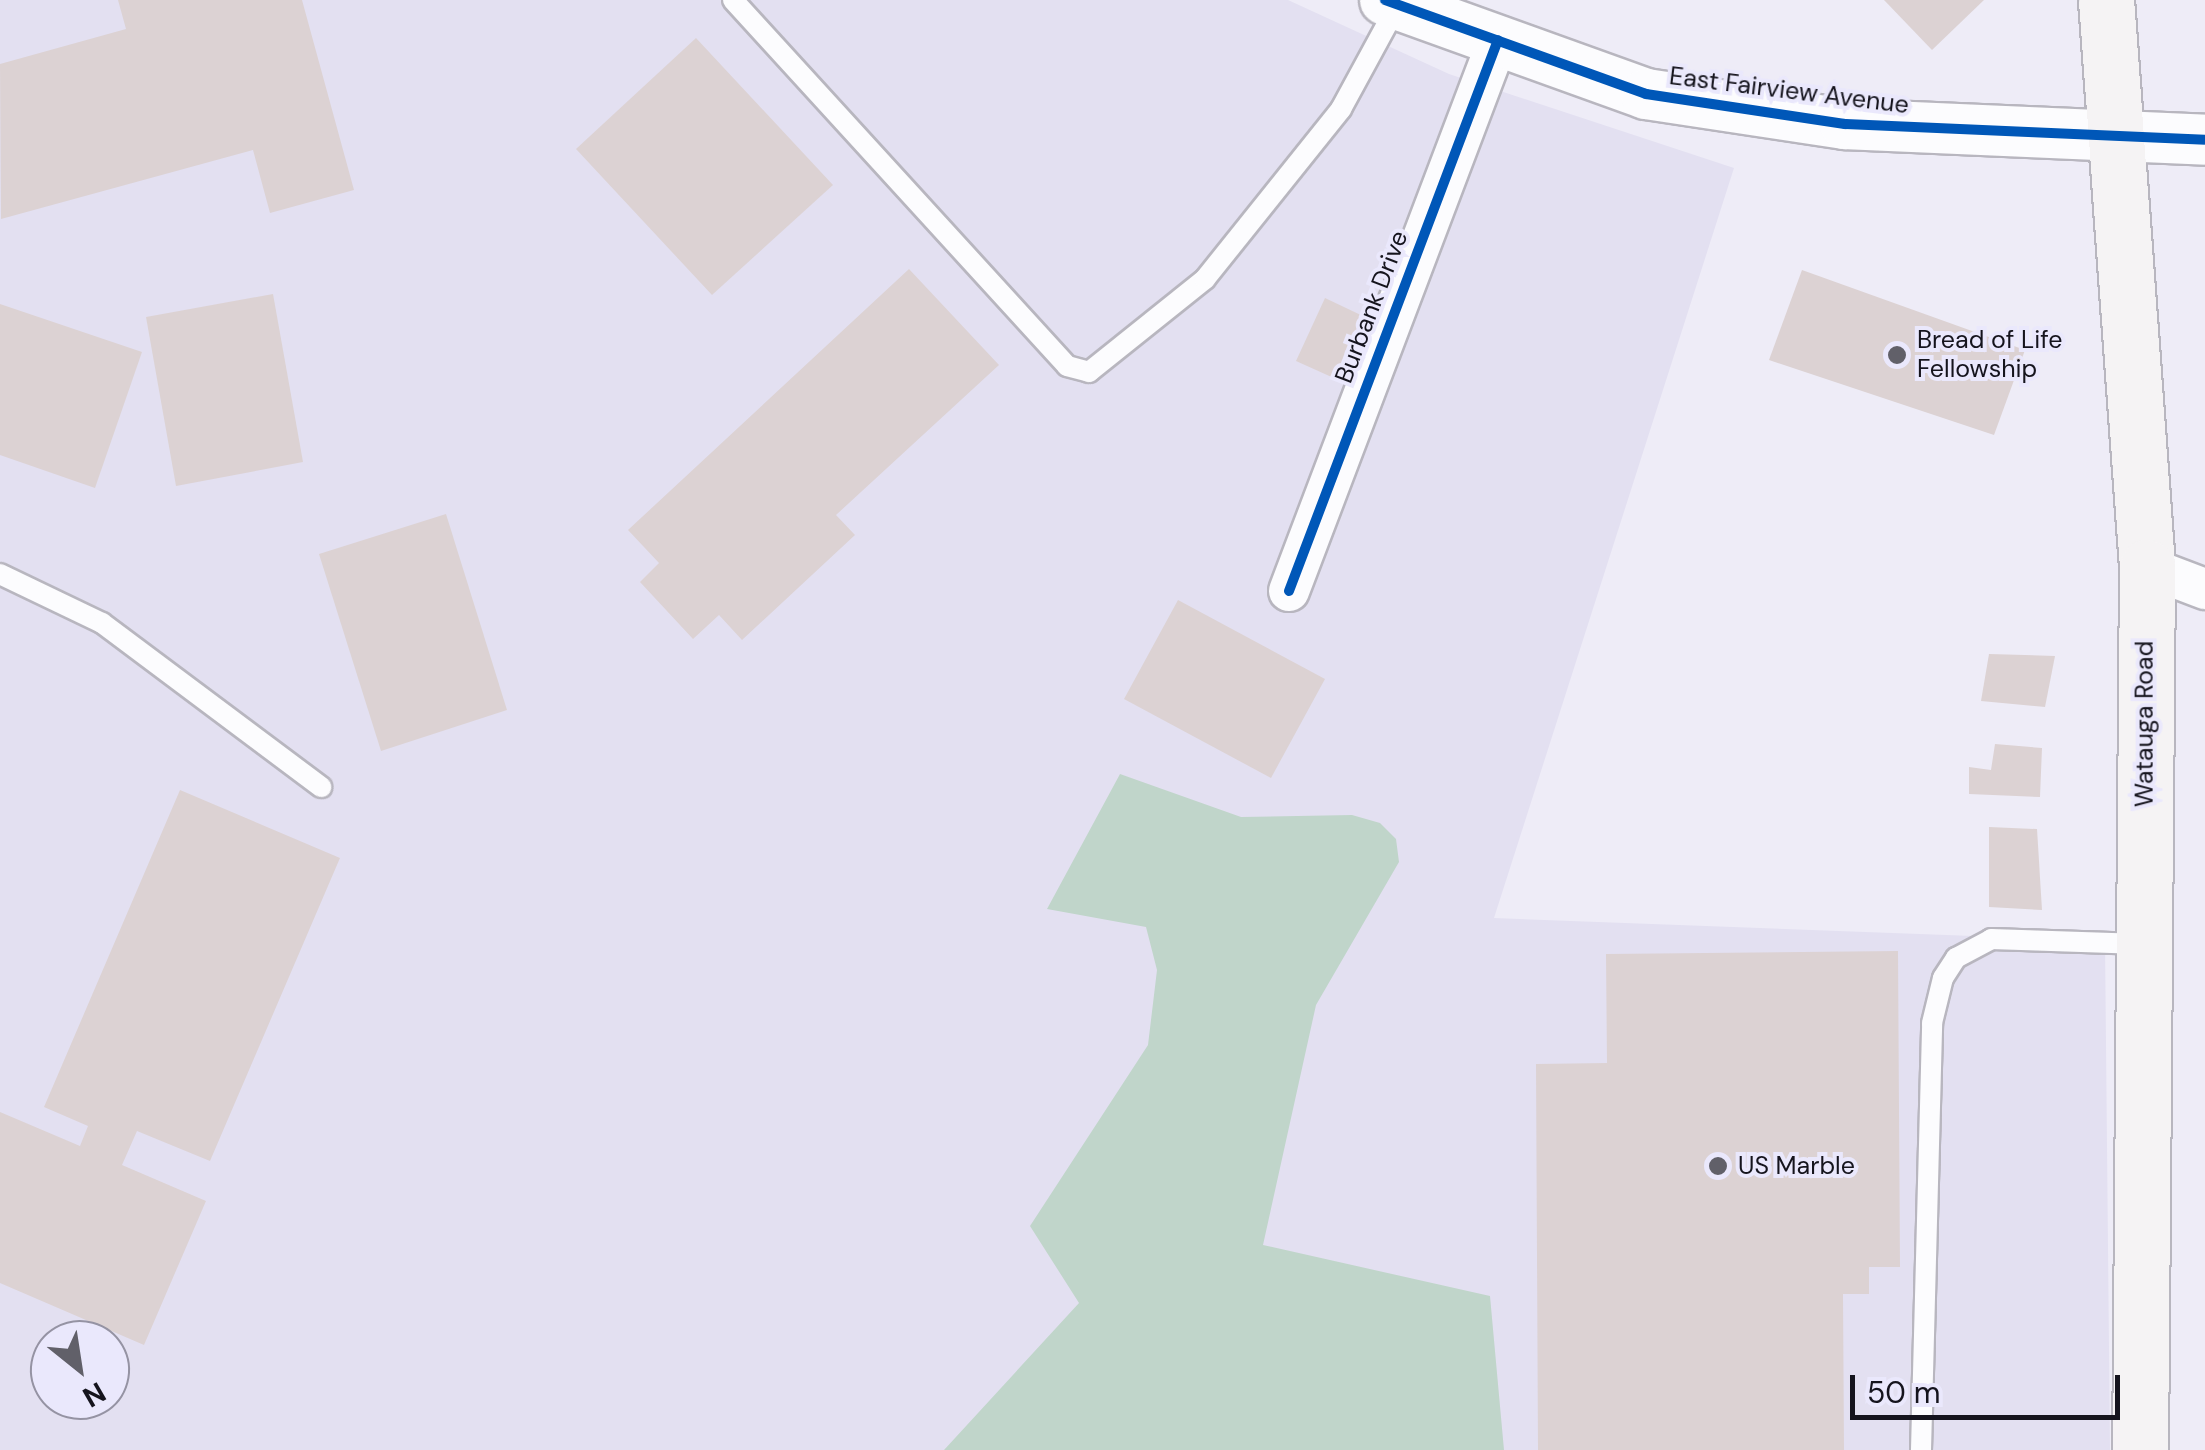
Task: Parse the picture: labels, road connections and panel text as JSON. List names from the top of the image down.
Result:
{
  "streets": {
    "main road": ["Watauga Road"],
    "street": ["East Fairview Avenue", "Burbank Drive"]
  },
  "crossings": [
    ["East Fairview Avenue", "Burbank Drive"],
    ["East Fairview Avenue", "Watauga Road"]
  ],
  "places": ["Bread of Life Fellowship", "US Marble"],
  "scale_bar": "50 m",
  "north": "bottom right"
}
